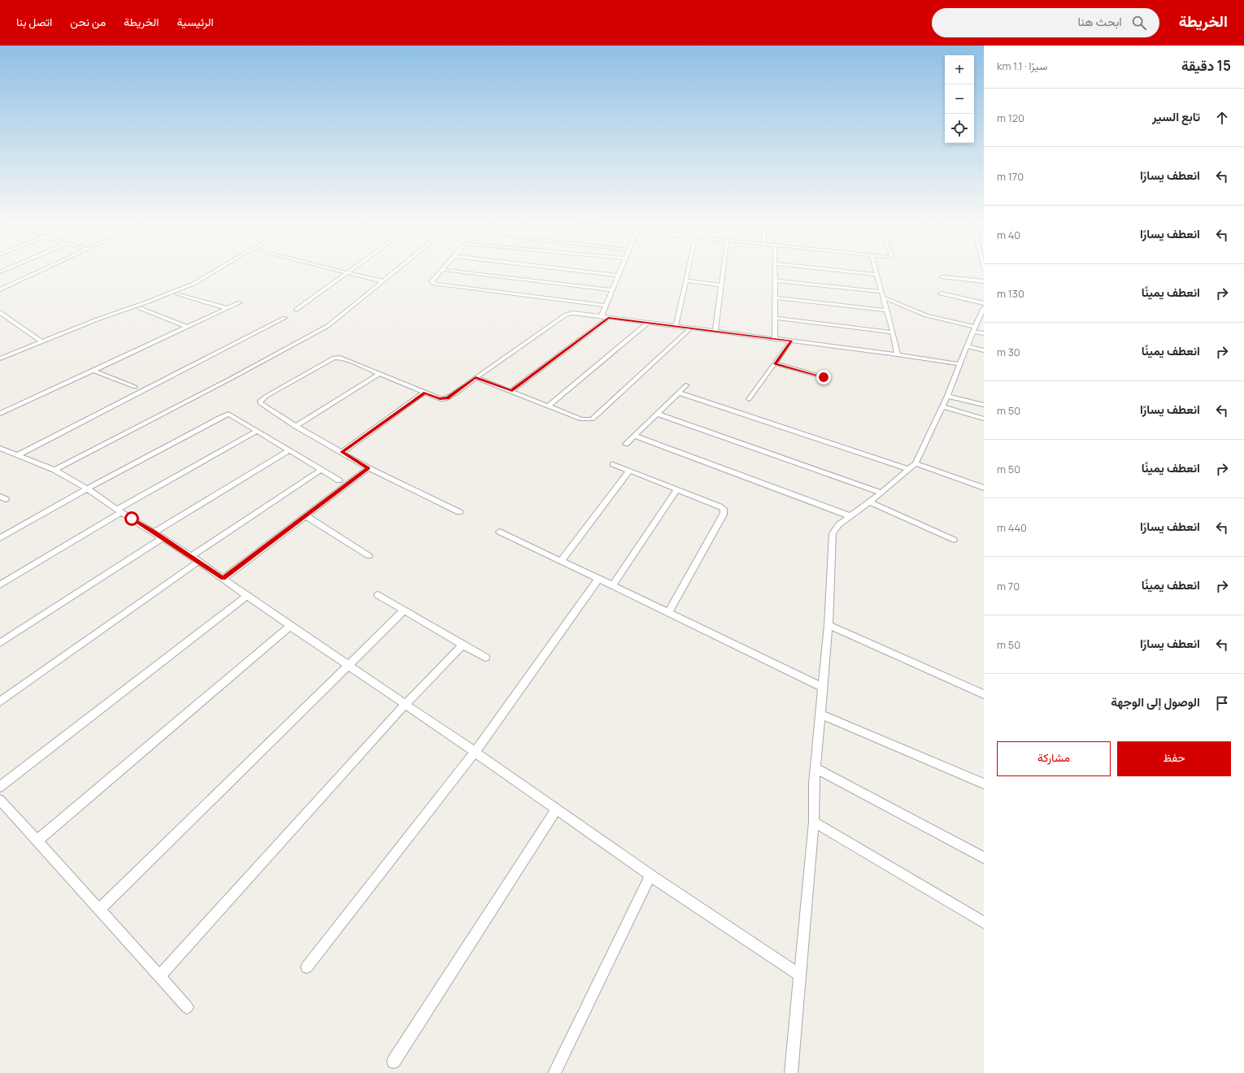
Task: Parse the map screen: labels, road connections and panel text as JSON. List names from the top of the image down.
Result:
{
  "page": {
    "header": "الخريطة",
    "search": "ابحث هنا",
    "nav": [
      "الرئيسية",
      "الخريطة",
      "من نحن",
      "اتصل بنا"
    ],
    "heading": ["15 دقيقة", "سيرًا · 1.1 km"],
    "map_buttons": ["+", "−"],
    "list": [
      ["تابع السير", "120 m"],
      ["انعطف يسارًا", "170 m"],
      ["انعطف يسارًا", "40 m"],
      ["انعطف يمينًا", "130 m"],
      ["انعطف يمينًا", "30 m"],
      ["انعطف يسارًا", "50 m"],
      ["انعطف يمينًا", "50 m"],
      ["انعطف يسارًا", "440 m"],
      ["انعطف يمينًا", "70 m"],
      ["انعطف يسارًا", "50 m"],
      "الوصول إلى الوجهة"
    ],
    "buttons": ["حفظ", "مشاركة"]
  }
}
